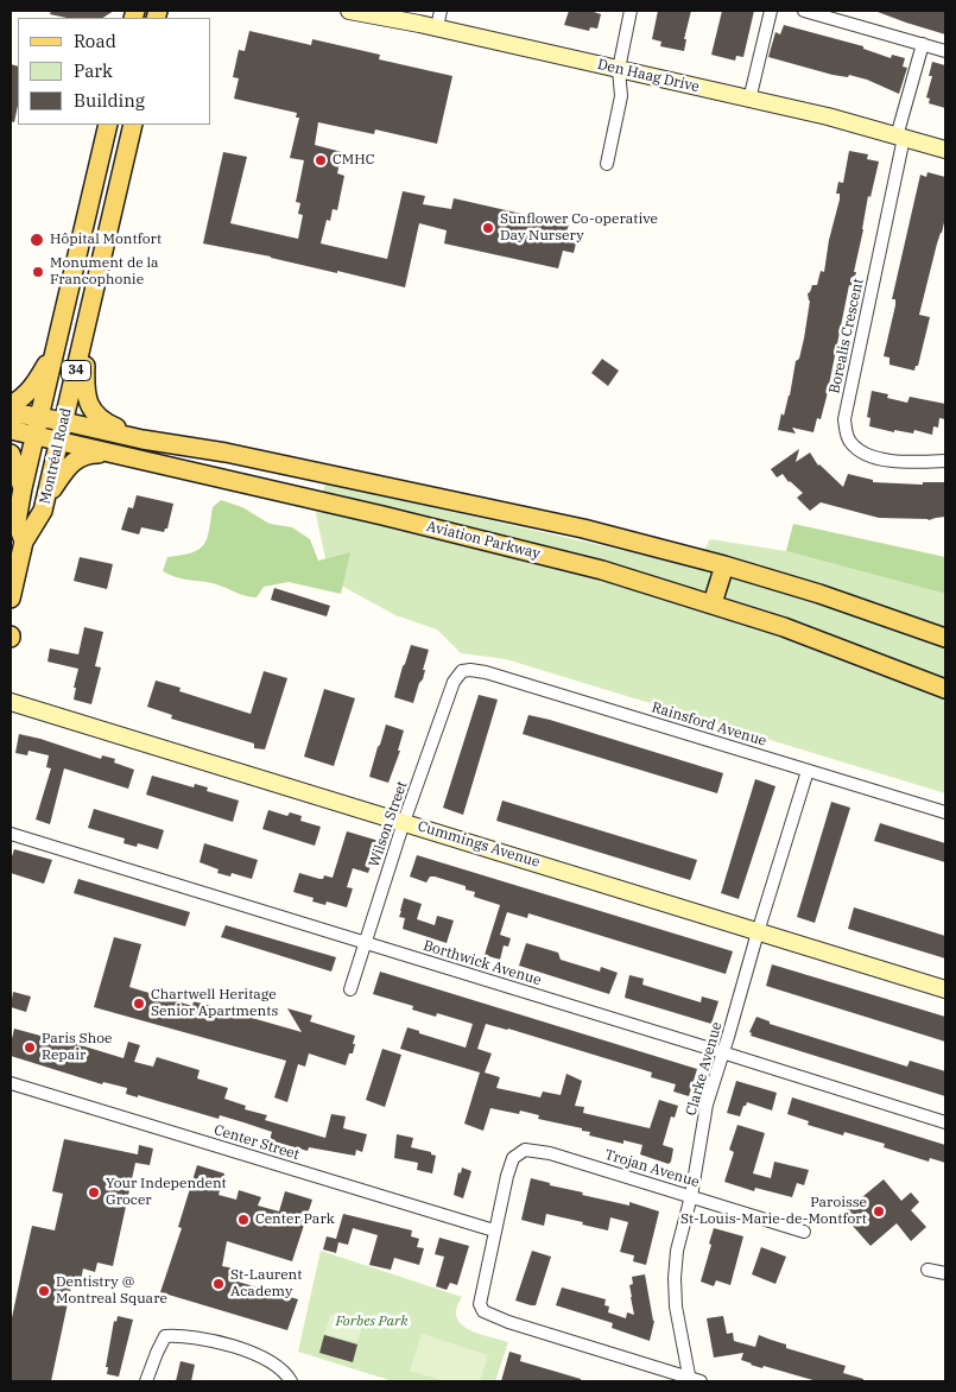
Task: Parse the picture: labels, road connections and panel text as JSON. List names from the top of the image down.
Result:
{
  "streets": {
    "main road": ["34", "Montréal Road", "Aviation Parkway"],
    "street": [
      "Den Haag Drive",
      "Borealis Crescent",
      "Rainsford Avenue",
      "Wilson Street",
      "Cummings Avenue",
      "Borthwick Avenue",
      "Clarke Avenue",
      "Center Street",
      "Trojan Avenue"
    ]
  },
  "crossings": [
    ["Den Haag Drive", "Borealis Crescent"],
    ["Montréal Road", "Aviation Parkway"],
    ["Rainsford Avenue", "Wilson Street"],
    ["Rainsford Avenue", "Clarke Avenue"],
    ["Wilson Street", "Cummings Avenue"],
    ["Wilson Street", "Borthwick Avenue"],
    ["Cummings Avenue", "Clarke Avenue"],
    ["Borthwick Avenue", "Clarke Avenue"],
    ["Clarke Avenue", "Trojan Avenue"],
    ["Center Street", "Trojan Avenue"]
  ],
  "parks": ["Forbes Park"],
  "places": [
    "CMHC",
    "Sunflower Co-operative Day Nursery",
    "Hôpital Montfort",
    "Monument de la Francophonie",
    "Chartwell Heritage Senior Apartments",
    "Paris Shoe Repair",
    "Your Independent Grocer",
    "Paroisse St-Louis-Marie-de-Montfort",
    "Center Park",
    "St-Laurent Academy",
    "Dentistry @ Montreal Square"
  ],
  "legend": ["Road", "Park", "Building"]
}
